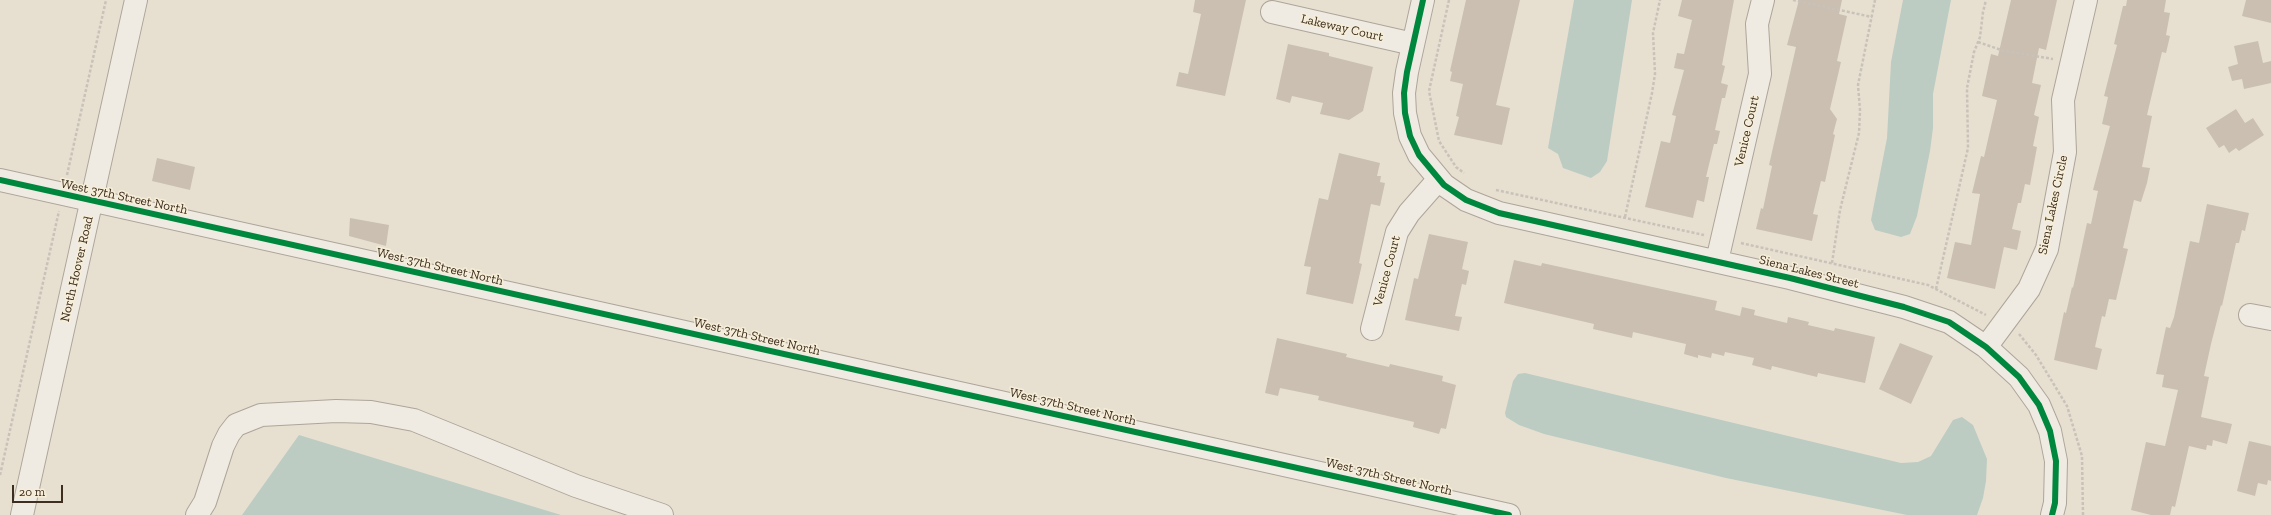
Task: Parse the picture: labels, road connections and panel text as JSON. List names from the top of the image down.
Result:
{
  "streets": {
    "street": [
      "Lakeway Court",
      "Venice Court",
      "West 37th Street North",
      "Siena Lakes Circle",
      "North Hoover Road",
      "Siena Lakes Street"
    ]
  },
  "crossings": [
    ["Lakeway Court", "Siena Lakes Street"],
    ["Venice Court", "Siena Lakes Street"],
    ["West 37th Street North", "North Hoover Road"],
    ["Siena Lakes Circle", "Siena Lakes Street"]
  ],
  "scale_bar": "20 m"
}
